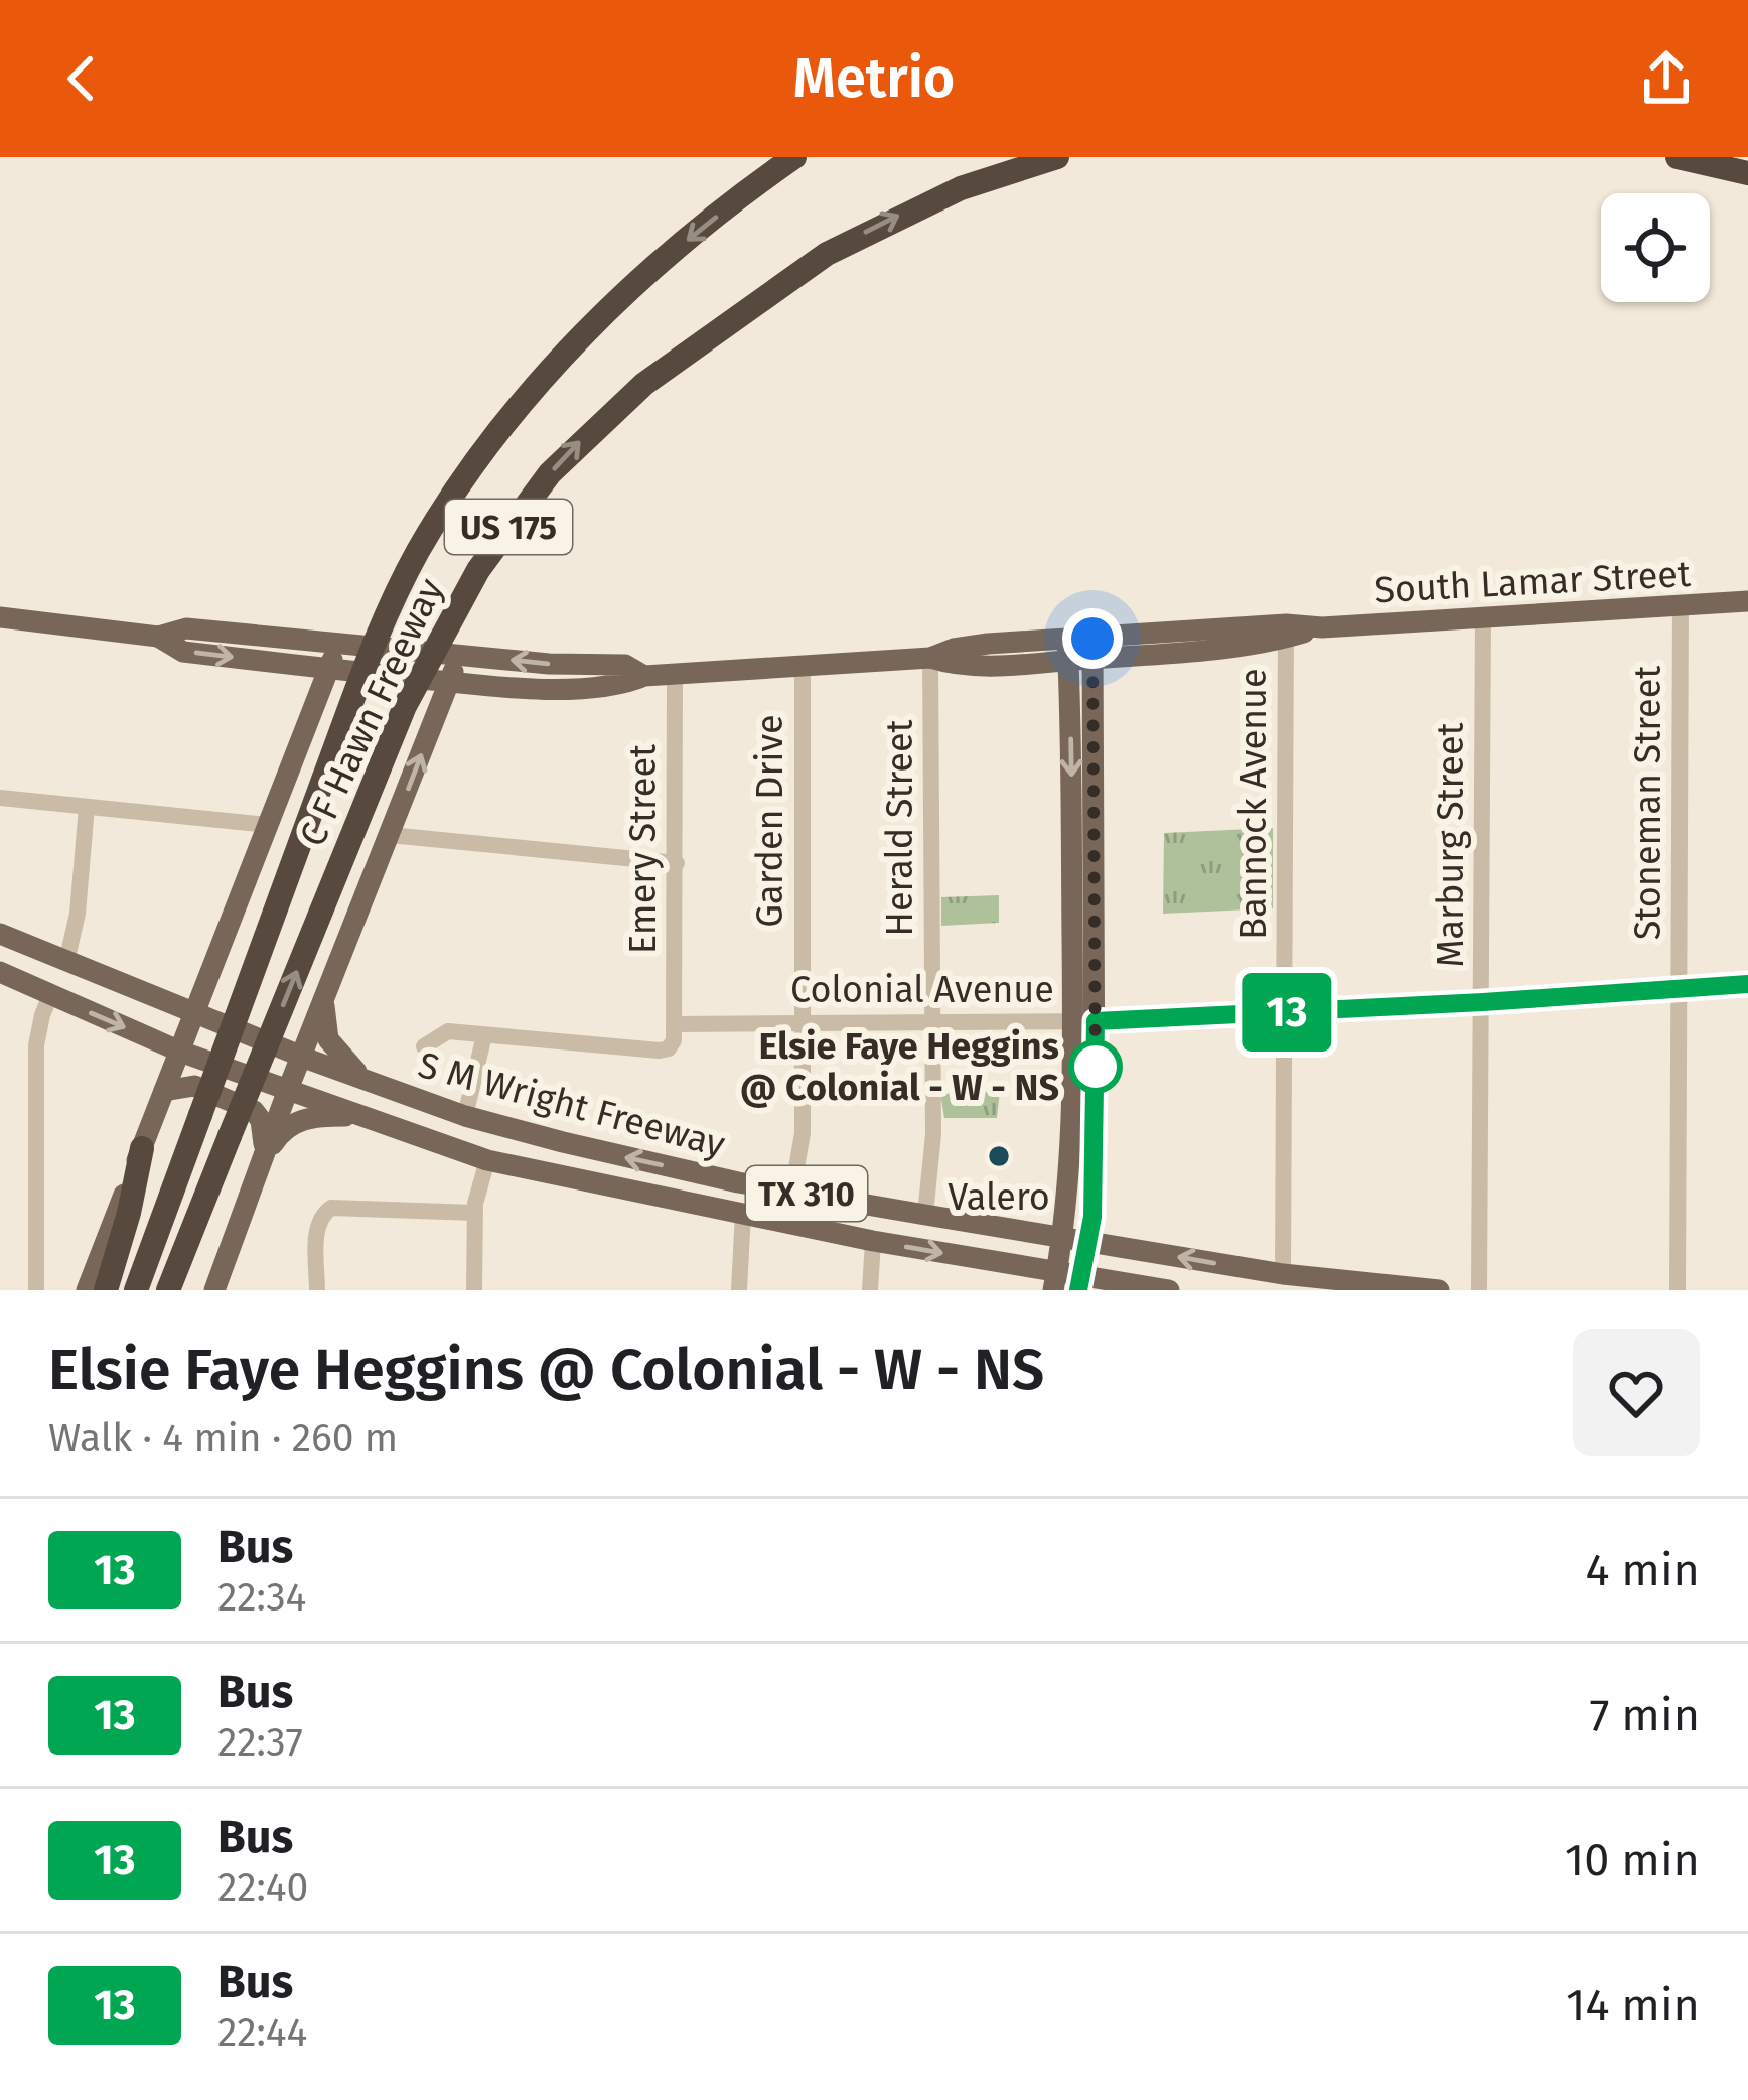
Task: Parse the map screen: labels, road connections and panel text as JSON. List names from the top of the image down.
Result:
{
  "streets": {
    "highway": ["US 175", "C F Hawn Freeway"],
    "main road": ["South Lamar Street", "S M Wright Freeway", "TX 310"],
    "street": [
      "Stoneman Street",
      "Bannock Avenue",
      "Garden Drive",
      "Herald Street",
      "Marburg Street",
      "Emery Street",
      "Colonial Avenue"
    ]
  },
  "crossings": [
    ["South Lamar Street", "C F Hawn Freeway"],
    ["South Lamar Street", "Stoneman Street"],
    ["South Lamar Street", "Bannock Avenue"],
    ["South Lamar Street", "Garden Drive"],
    ["South Lamar Street", "Herald Street"],
    ["South Lamar Street", "Marburg Street"],
    ["South Lamar Street", "Emery Street"],
    ["C F Hawn Freeway", "S M Wright Freeway"],
    ["Stoneman Street", "Colonial Avenue"],
    ["Bannock Avenue", "Colonial Avenue"],
    ["Bannock Avenue", "S M Wright Freeway"],
    ["Garden Drive", "Colonial Avenue"],
    ["Garden Drive", "S M Wright Freeway"],
    ["Herald Street", "Colonial Avenue"],
    ["Herald Street", "S M Wright Freeway"],
    ["Marburg Street", "Colonial Avenue"],
    ["Emery Street", "Colonial Avenue"]
  ],
  "places": ["Elsie Faye Heggins @ Colonial - W - NS", "Valero"],
  "lines": ["bus line 13"],
  "page": {
    "header": "Metrio",
    "on_map": "13",
    "heading": ["Elsie Faye Heggins @ Colonial - W - NS", "Walk · 4 min · 260 m"],
    "list": [
      {
        "mark": "13",
        "name": "Bus",
        "note": "22:34",
        "value": "4 min"
      },
      {
        "mark": "13",
        "name": "Bus",
        "note": "22:37",
        "value": "7 min"
      },
      {
        "mark": "13",
        "name": "Bus",
        "note": "22:40",
        "value": "10 min"
      },
      {
        "mark": "13",
        "name": "Bus",
        "note": "22:44",
        "value": "14 min"
      }
    ]
  }
}
